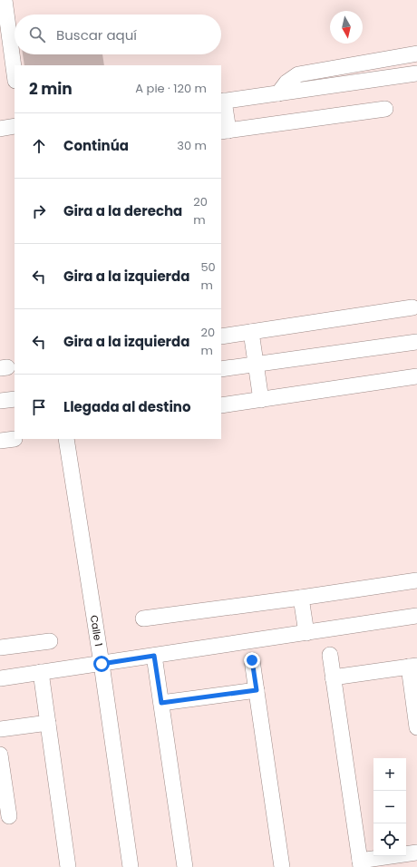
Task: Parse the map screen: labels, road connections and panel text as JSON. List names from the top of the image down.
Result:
{
  "streets": {
    "street": ["Calle 1"]
  },
  "north": "bottom",
  "page": {
    "search": "Buscar aquí",
    "heading": ["2 min", "A pie · 120 m"],
    "list": [
      ["Continúa", "30 m"],
      ["Gira a la derecha", "20 m"],
      ["Gira a la izquierda", "50 m"],
      ["Gira a la izquierda", "20 m"],
      "Llegada al destino"
    ],
    "map_buttons": ["+", "−"]
  }
}
